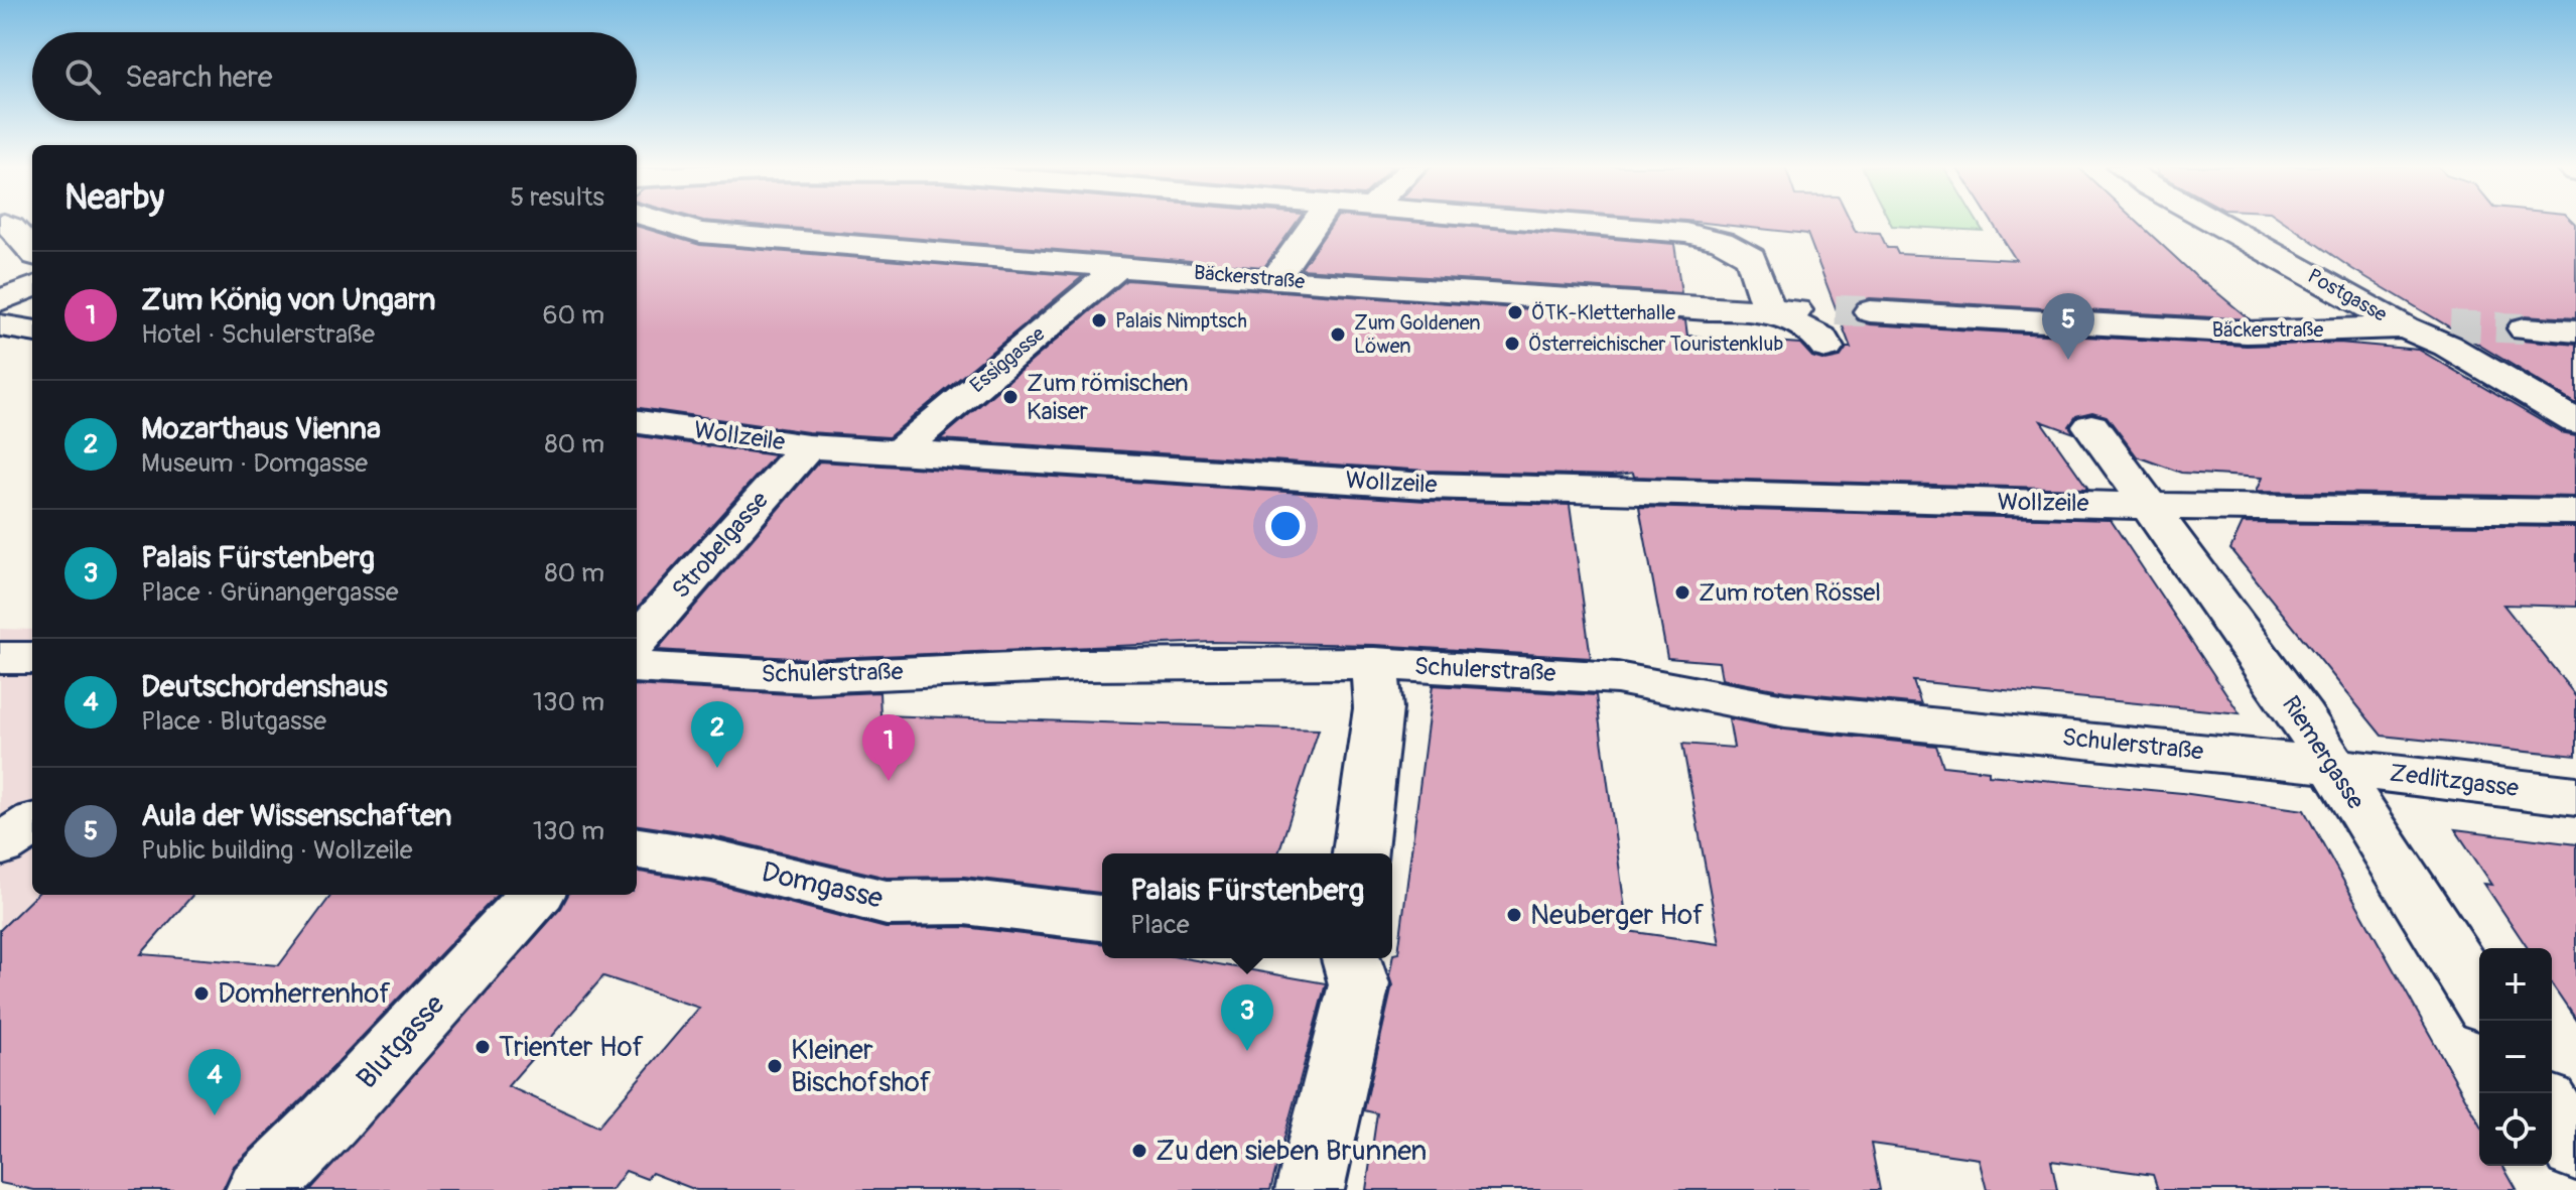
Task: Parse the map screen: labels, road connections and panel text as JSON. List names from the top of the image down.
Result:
{
  "streets": {
    "street": [
      "Bäckerstraße",
      "Postgasse",
      "Essiggasse",
      "Wollzeile",
      "Strobelgasse",
      "Schulerstraße",
      "Riemergasse",
      "Zedlitzgasse",
      "Domgasse",
      "Blutgasse"
    ]
  },
  "crossings": [
    ["Bäckerstraße", "Postgasse"],
    ["Bäckerstraße", "Essiggasse"],
    ["Essiggasse", "Wollzeile"],
    ["Wollzeile", "Strobelgasse"],
    ["Wollzeile", "Riemergasse"],
    ["Schulerstraße", "Riemergasse"],
    ["Schulerstraße", "Zedlitzgasse"],
    ["Riemergasse", "Zedlitzgasse"]
  ],
  "places": [
    "ÖTK-Kletterhalle",
    "Palais Nimptsch",
    "Zum Goldenen Löwen",
    "Österreichischer Touristenklub",
    "Zum römischen Kaiser",
    "Zum roten Rössel",
    "Neuberger Hof",
    "Domherrenhof",
    "Trienter Hof",
    "Kleiner Bischofshof",
    "Zu den sieben Brunnen"
  ],
  "page": {
    "search": "Search here",
    "heading": ["Nearby", "5 results"],
    "list": [
      {
        "mark": "1",
        "name": "Zum König von Ungarn",
        "note": "Hotel · Schulerstraße",
        "value": "60 m"
      },
      {
        "mark": "2",
        "name": "Mozarthaus Vienna",
        "note": "Museum · Domgasse",
        "value": "80 m"
      },
      {
        "mark": "3",
        "name": "Palais Fürstenberg",
        "note": "Place · Grünangergasse",
        "value": "80 m"
      },
      {
        "mark": "4",
        "name": "Deutschordenshaus",
        "note": "Place · Blutgasse",
        "value": "130 m"
      },
      {
        "mark": "5",
        "name": "Aula der Wissenschaften",
        "note": "Public building · Wollzeile",
        "value": "130 m"
      }
    ],
    "pins": [
      "5",
      "2",
      "1",
      "3",
      "4"
    ],
    "popup": ["Palais Fürstenberg", "Place"],
    "map_buttons": ["+", "−"]
  }
}
